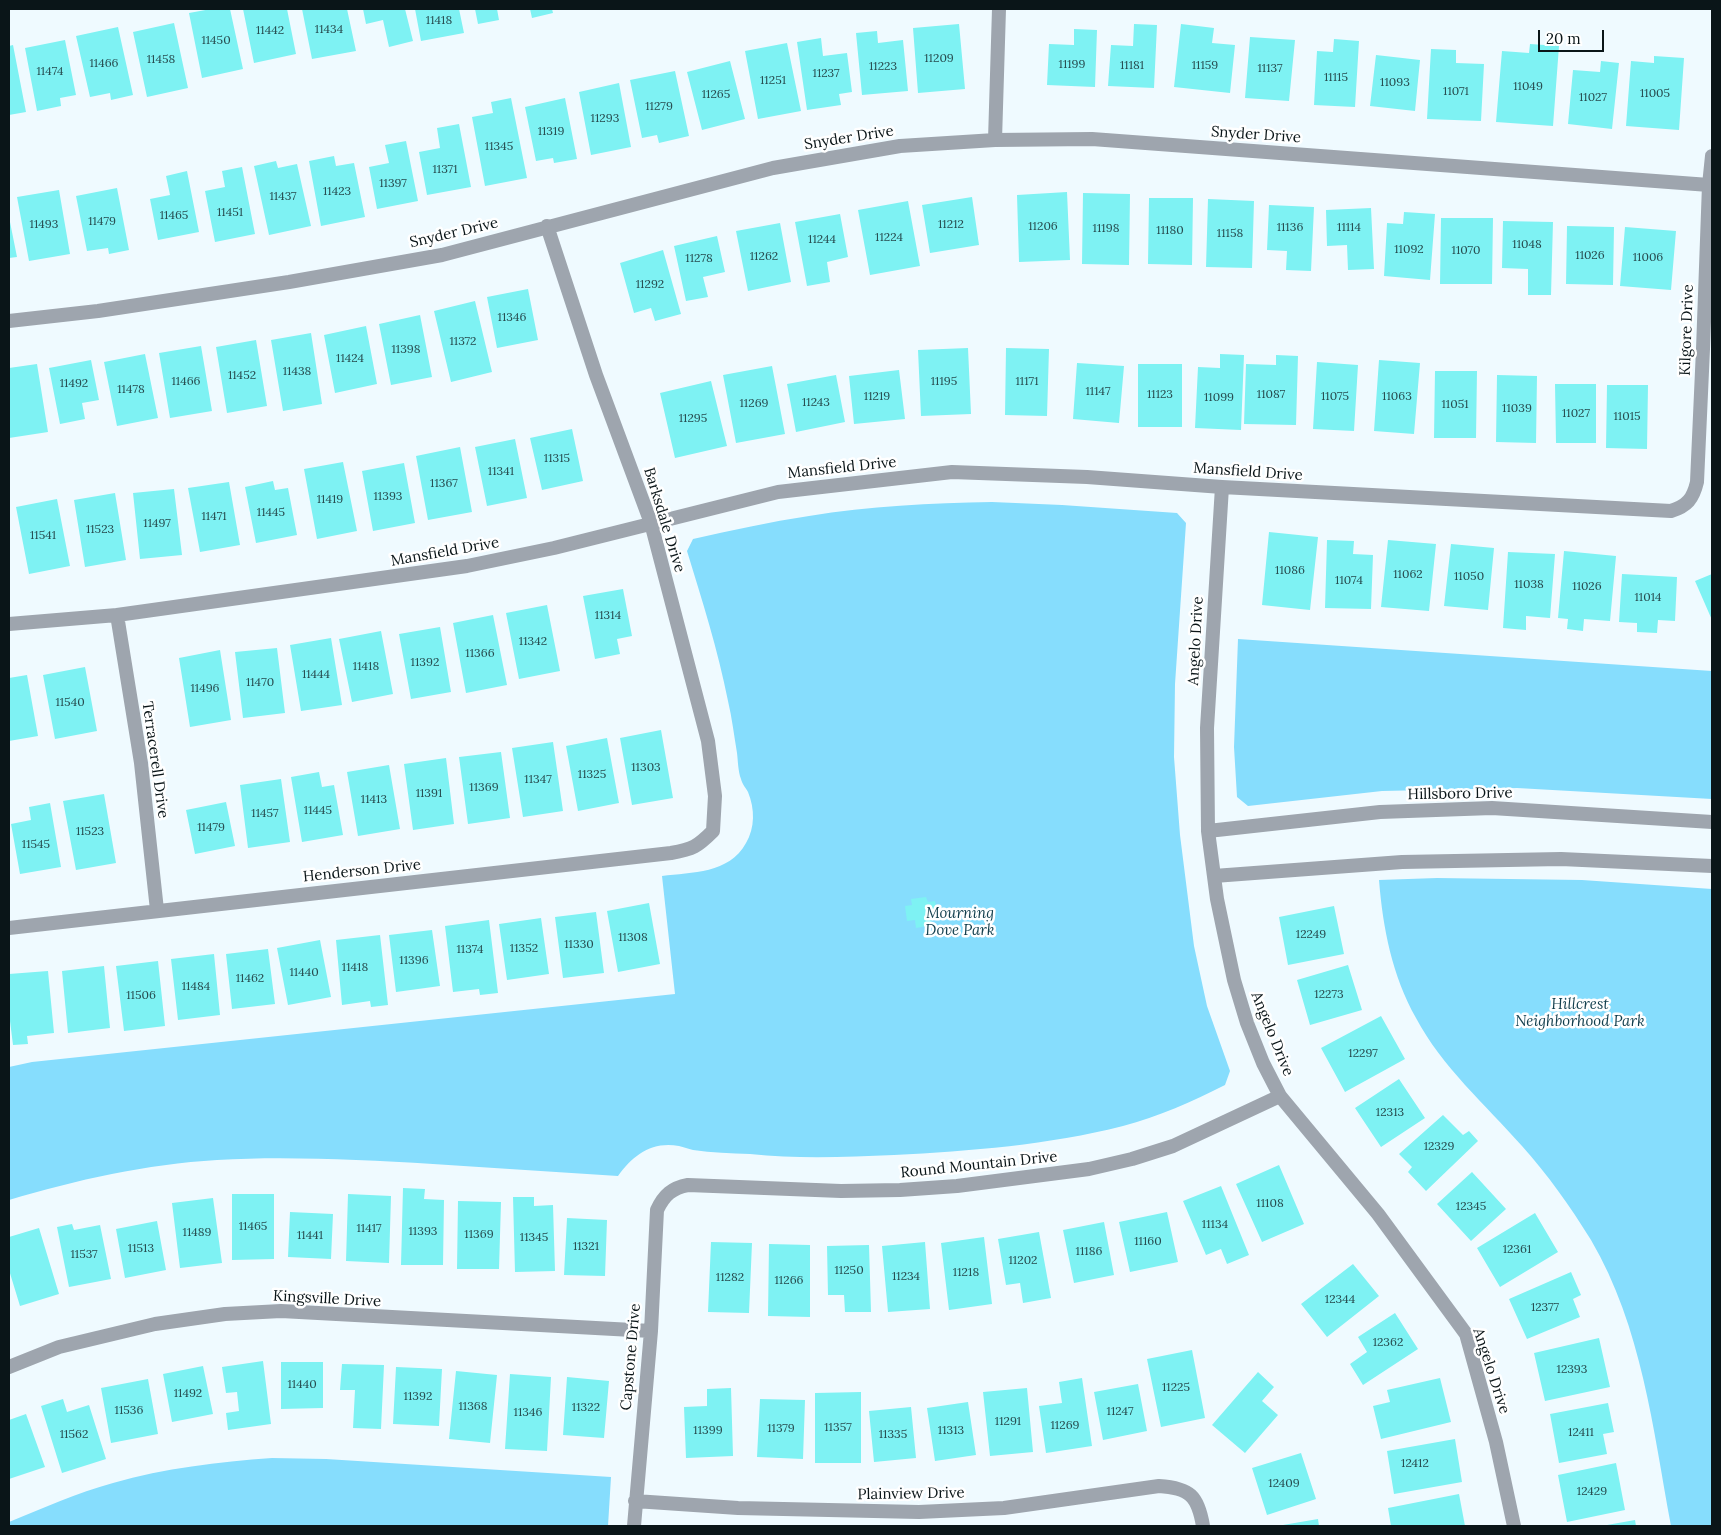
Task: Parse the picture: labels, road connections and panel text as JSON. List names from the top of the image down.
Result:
{
  "streets": {
    "street": [
      "Snyder Drive",
      "Kilgore Drive",
      "Mansfield Drive",
      "Barksdale Drive",
      "Angelo Drive",
      "Terracerell Drive",
      "Hillsboro Drive",
      "Henderson Drive",
      "Round Mountain Drive",
      "Kingsville Drive",
      "Capstone Drive",
      "Plainview Drive"
    ]
  },
  "crossings": [
    ["Snyder Drive", "Kilgore Drive"],
    ["Snyder Drive", "Barksdale Drive"],
    ["Kilgore Drive", "Mansfield Drive"],
    ["Mansfield Drive", "Barksdale Drive"],
    ["Mansfield Drive", "Angelo Drive"],
    ["Mansfield Drive", "Terracerell Drive"],
    ["Barksdale Drive", "Henderson Drive"],
    ["Angelo Drive", "Hillsboro Drive"],
    ["Angelo Drive", "Round Mountain Drive"],
    ["Terracerell Drive", "Henderson Drive"],
    ["Round Mountain Drive", "Capstone Drive"],
    ["Kingsville Drive", "Capstone Drive"],
    ["Capstone Drive", "Plainview Drive"]
  ],
  "parks": ["Mourning Dove Park", "Hillcrest Neighborhood Park"],
  "house_numbers": [
    "11418",
    "11434",
    "11442",
    "11450",
    "11209",
    "11458",
    "11466",
    "11199",
    "11181",
    "11159",
    "11223",
    "11137",
    "11474",
    "11237",
    "11115",
    "11251",
    "11093",
    "11049",
    "11071",
    "11005",
    "11265",
    "11027",
    "11279",
    "11293",
    "11319",
    "11345",
    "11371",
    "11397",
    "11423",
    "11437",
    "11451",
    "11465",
    "11479",
    "11493",
    "11212",
    "11206",
    "11136",
    "11114",
    "11198",
    "11180",
    "11158",
    "11224",
    "11244",
    "11048",
    "11092",
    "11070",
    "11026",
    "11262",
    "11006",
    "11278",
    "11292",
    "11346",
    "11372",
    "11398",
    "11424",
    "11438",
    "11452",
    "11466",
    "11195",
    "11171",
    "11492",
    "11478",
    "11147",
    "11123",
    "11087",
    "11219",
    "11075",
    "11063",
    "11099",
    "11243",
    "11269",
    "11051",
    "11039",
    "11027",
    "11015",
    "11295",
    "11315",
    "11341",
    "11367",
    "11393",
    "11419",
    "11445",
    "11471",
    "11497",
    "11523",
    "11541",
    "11086",
    "11062",
    "11050",
    "11074",
    "11038",
    "11026",
    "11014",
    "11314",
    "11342",
    "11366",
    "11392",
    "11418",
    "11444",
    "11470",
    "11496",
    "11540",
    "11303",
    "11325",
    "11347",
    "11369",
    "11391",
    "11413",
    "11445",
    "11457",
    "11479",
    "11523",
    "11545",
    "12249",
    "11308",
    "11330",
    "11352",
    "11374",
    "11396",
    "11418",
    "11440",
    "11462",
    "11484",
    "12273",
    "11506",
    "12297",
    "12313",
    "12329",
    "11108",
    "12345",
    "11134",
    "11465",
    "11417",
    "11393",
    "11489",
    "11369",
    "11441",
    "11345",
    "11160",
    "11321",
    "11513",
    "12361",
    "11186",
    "11537",
    "11202",
    "11250",
    "11218",
    "11234",
    "11282",
    "11266",
    "12344",
    "12377",
    "12362",
    "12393",
    "11440",
    "11225",
    "11492",
    "11392",
    "11368",
    "11322",
    "11536",
    "11247",
    "11346",
    "11291",
    "11269",
    "11357",
    "11379",
    "11399",
    "11313",
    "12411",
    "11562",
    "11335",
    "12412",
    "12409",
    "12429"
  ],
  "scale_bar": "20 m"
}
